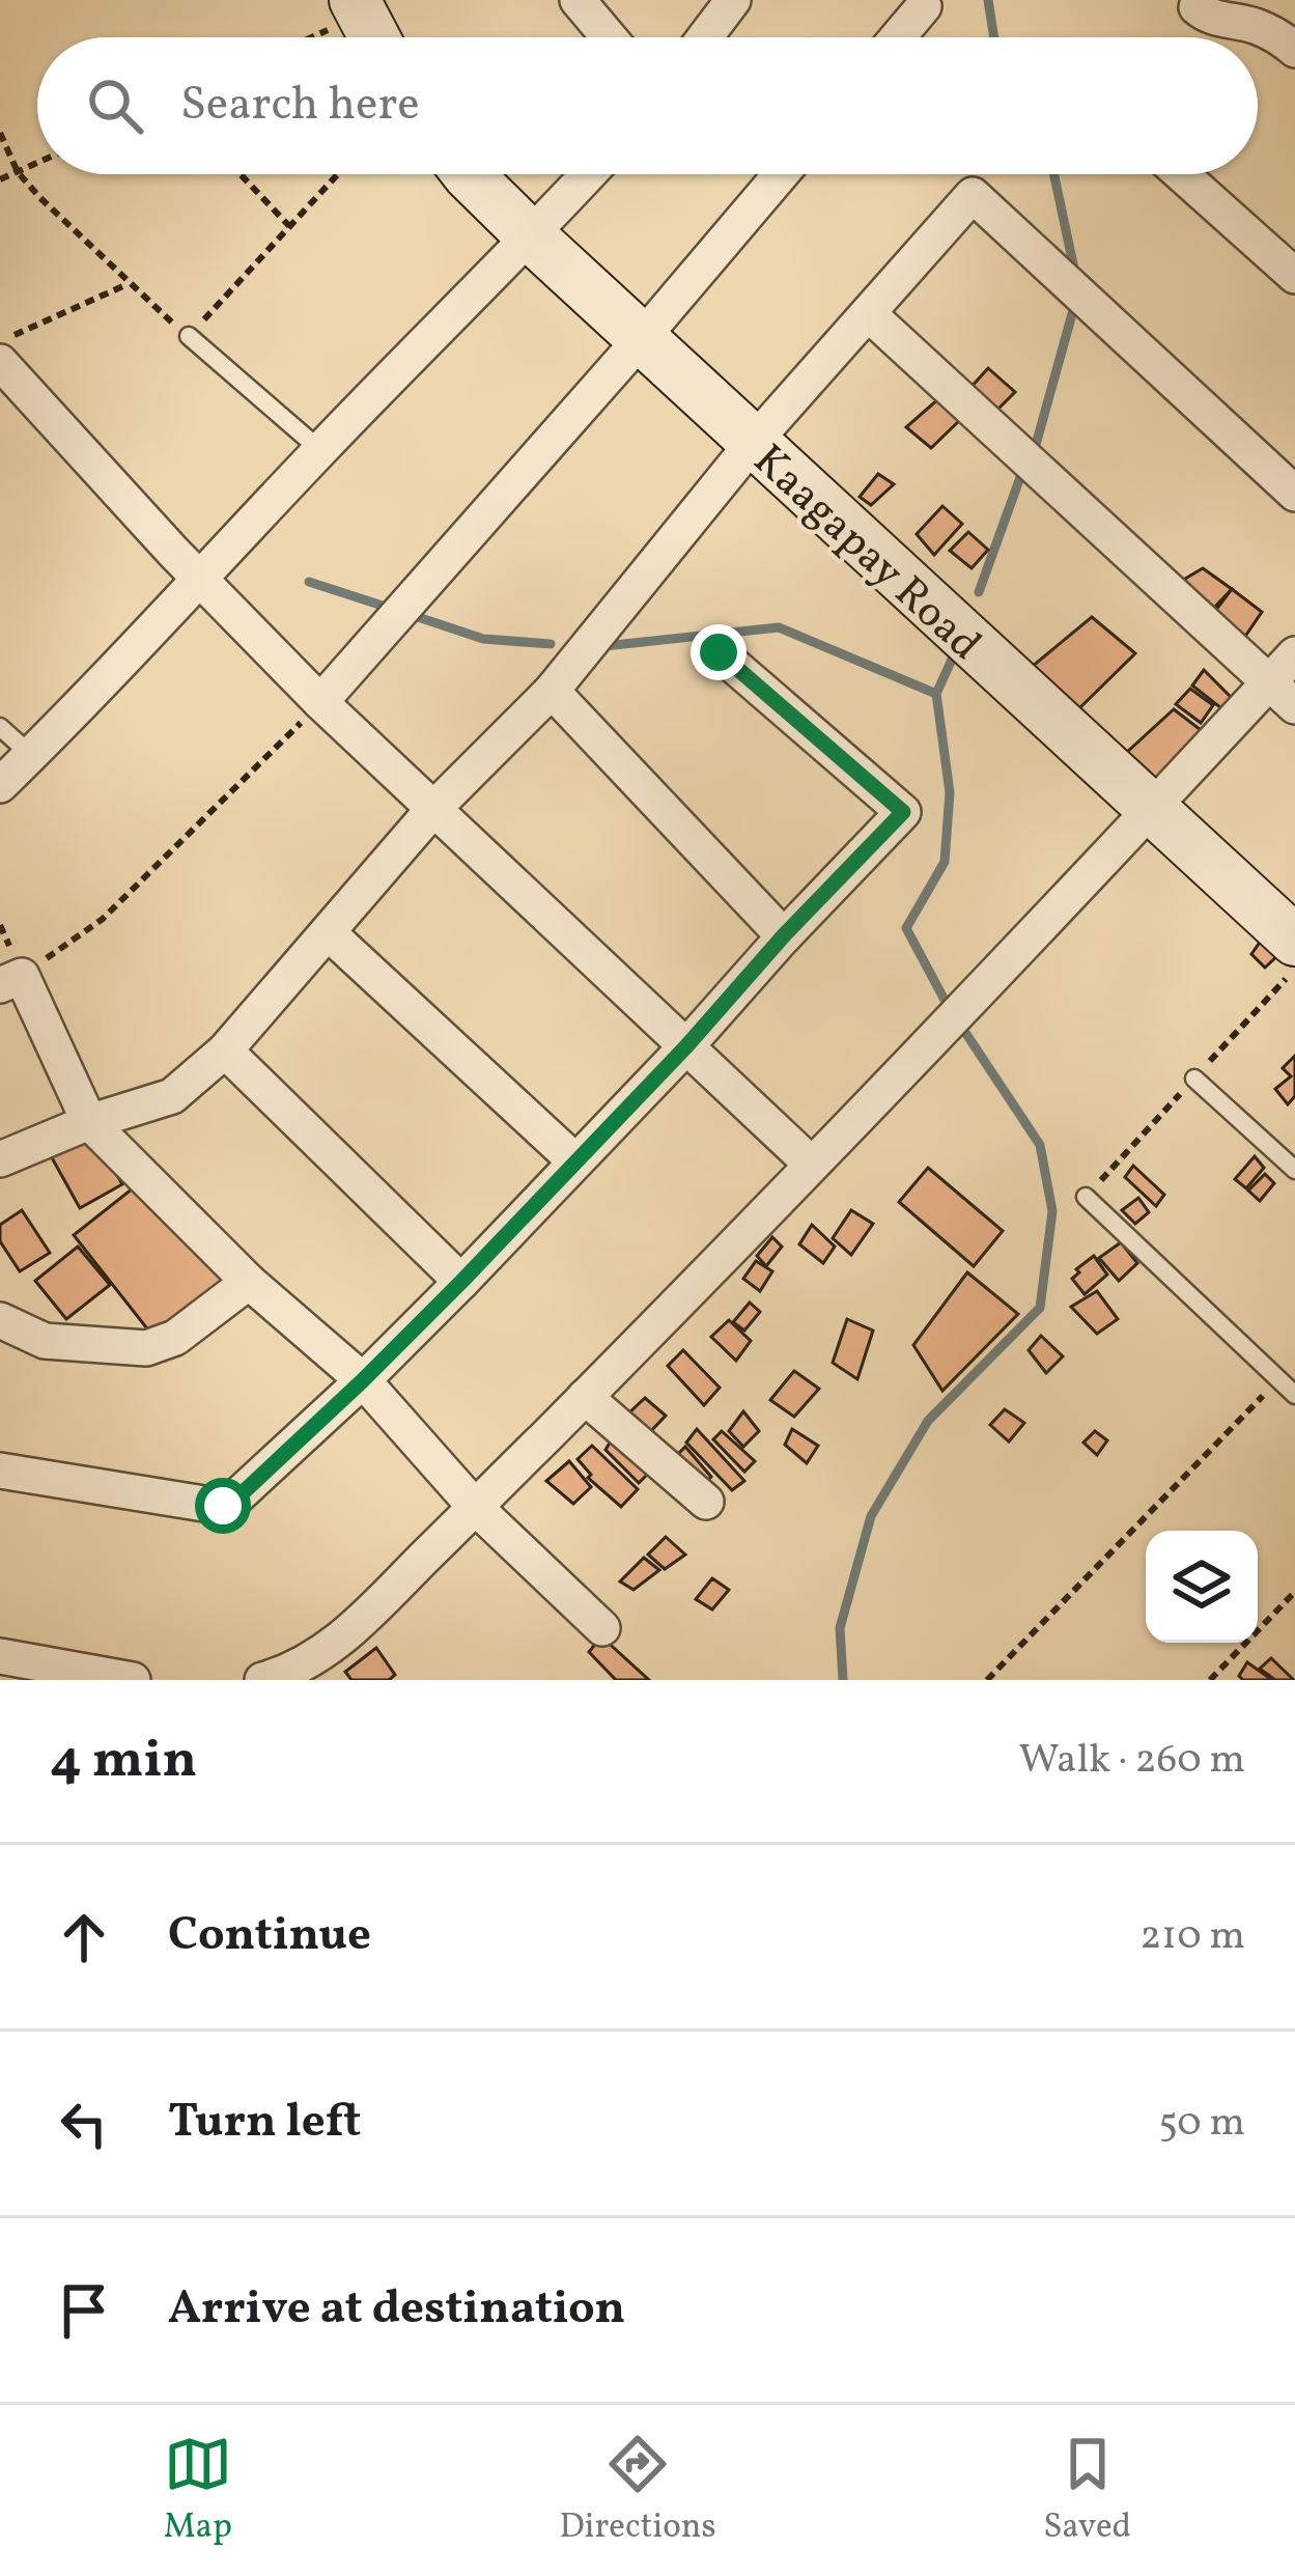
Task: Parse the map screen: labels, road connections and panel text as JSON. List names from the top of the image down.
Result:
{
  "streets": {
    "street": ["Kaagapay Road"]
  },
  "page": {
    "search": "Search here",
    "heading": ["4 min", "Walk · 260 m"],
    "list": [
      ["Continue", "210 m"],
      ["Turn left", "50 m"],
      "Arrive at destination"
    ],
    "nav": ["Map", "Directions", "Saved"]
  }
}
